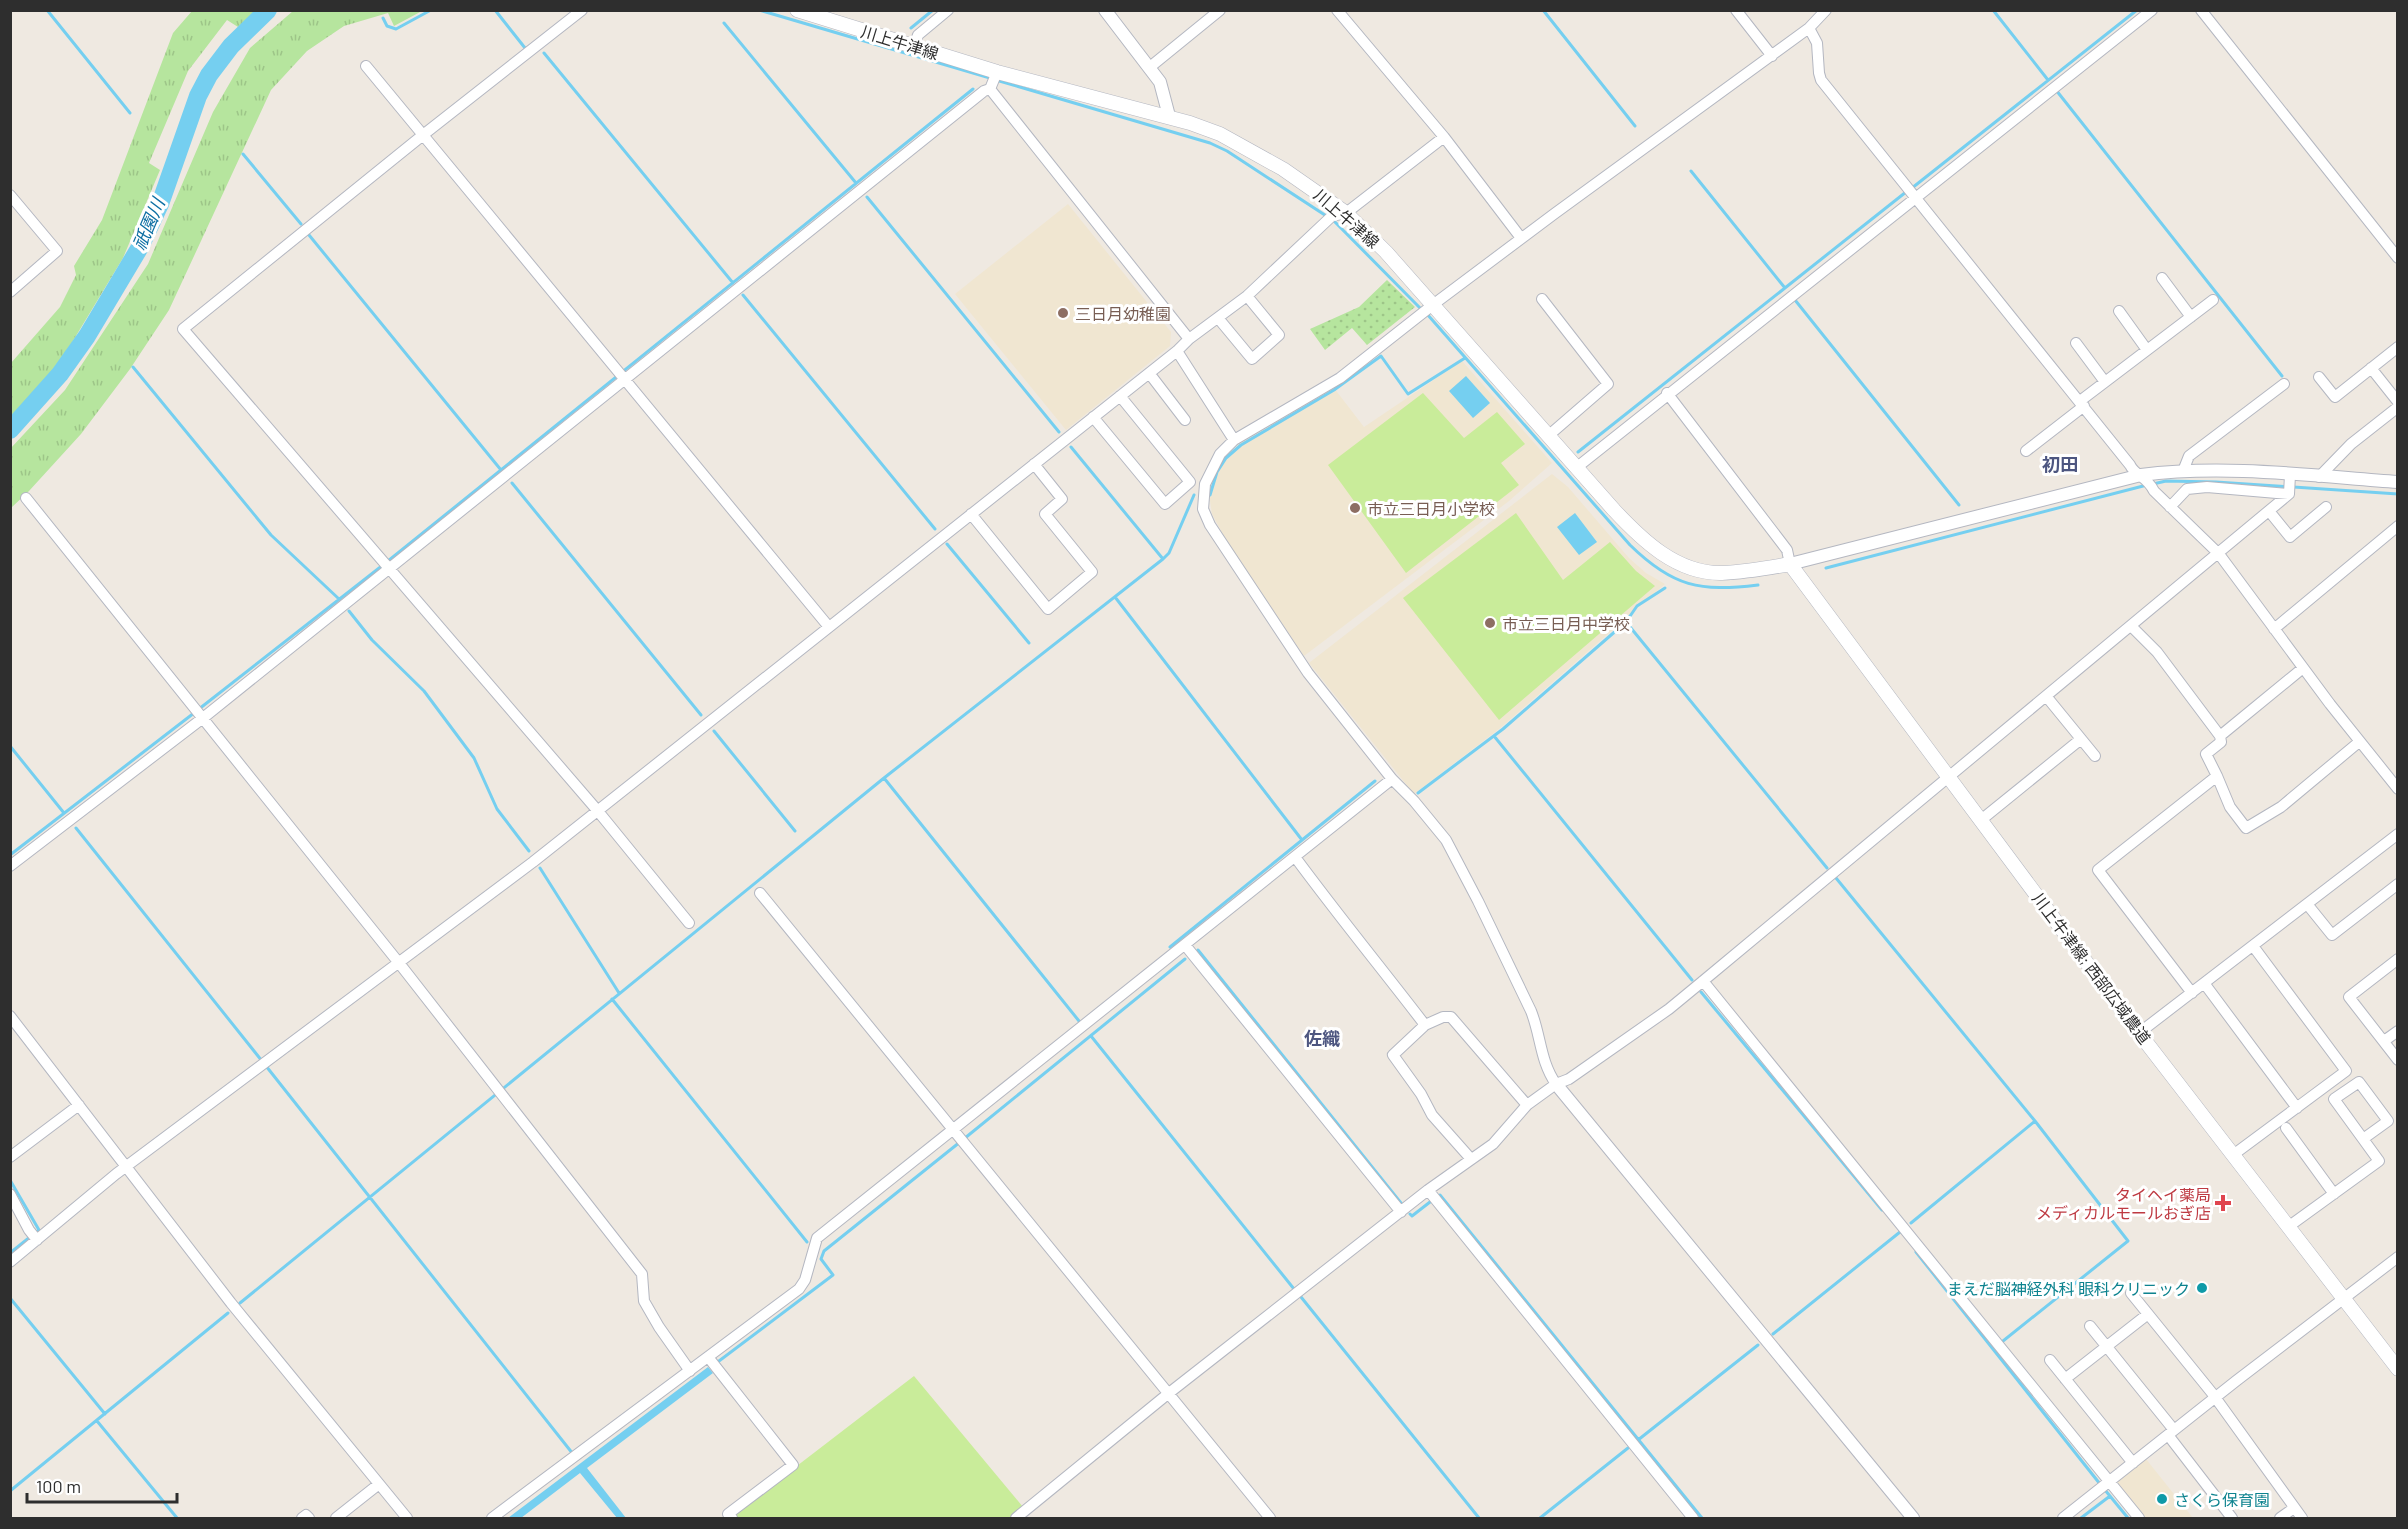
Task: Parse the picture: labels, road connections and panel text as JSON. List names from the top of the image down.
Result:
{
  "streets": {
    "main road": ["川上牛津線", "川上牛津線; 西部広域農道"]
  },
  "crossings": [
    ["川上牛津線", "川上牛津線; 西部広域農道"]
  ],
  "districts": ["初田", "佐織"],
  "water": ["祇園川"],
  "places": {
    "other": [
      "三日月幼稚園",
      "市立三日月小学校",
      "市立三日月中学校",
      "まえだ脳神経外科 眼科クリニック",
      "さくら保育園"
    ],
    "health": ["タイヘイ薬局 メディカルモールおぎ店"]
  },
  "scale_bar": "100 m"
}
